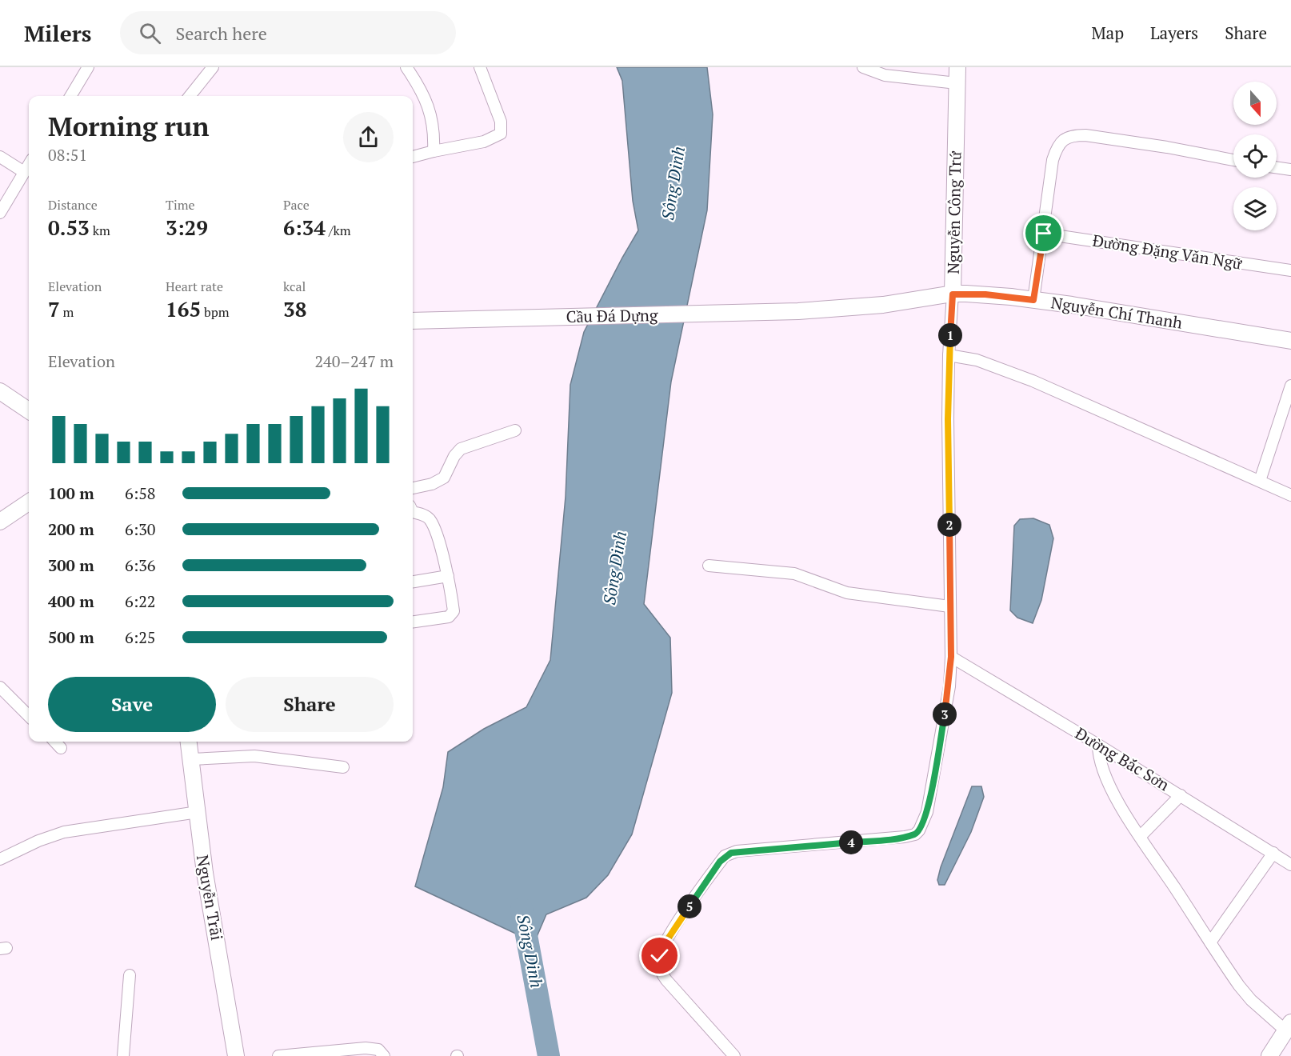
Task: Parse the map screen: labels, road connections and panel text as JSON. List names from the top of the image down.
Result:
{
  "streets": {
    "main road": [
      "Nguyễn Công Trứ",
      "Nguyễn Chí Thanh",
      "Cầu Đá Dựng",
      "Nguyễn Trãi"
    ],
    "street": ["Đường Đặng Văn Ngữ", "Đường Bắc Sơn"]
  },
  "crossings": [
    ["Nguyễn Công Trứ", "Nguyễn Chí Thanh"],
    ["Nguyễn Công Trứ", "Đường Bắc Sơn"],
    ["Nguyễn Chí Thanh", "Cầu Đá Dựng"]
  ],
  "water": ["Sông Dinh"],
  "north": "bottom",
  "page": {
    "header": "Milers",
    "search": "Search here",
    "nav": ["Map", "Layers", "Share"],
    "heading": ["Morning run", "08:51"],
    "stats": [
      ["Distance", "0.53 km"],
      ["Time", "3:29"],
      ["Pace", "6:34 /km"],
      ["Elevation", "7 m"],
      ["Heart rate", "165 bpm"],
      ["kcal", "38"]
    ],
    "pins": [
      "1",
      "2",
      "3",
      "4",
      "5"
    ],
    "chart": ["Elevation", "240–247 m"],
    "list": [
      {
        "name": "100 m",
        "note": "6:58"
      },
      {
        "name": "200 m",
        "note": "6:30"
      },
      {
        "name": "300 m",
        "note": "6:36"
      },
      {
        "name": "400 m",
        "note": "6:22"
      },
      {
        "name": "500 m",
        "note": "6:25"
      }
    ],
    "buttons": ["Save", "Share"]
  }
}
